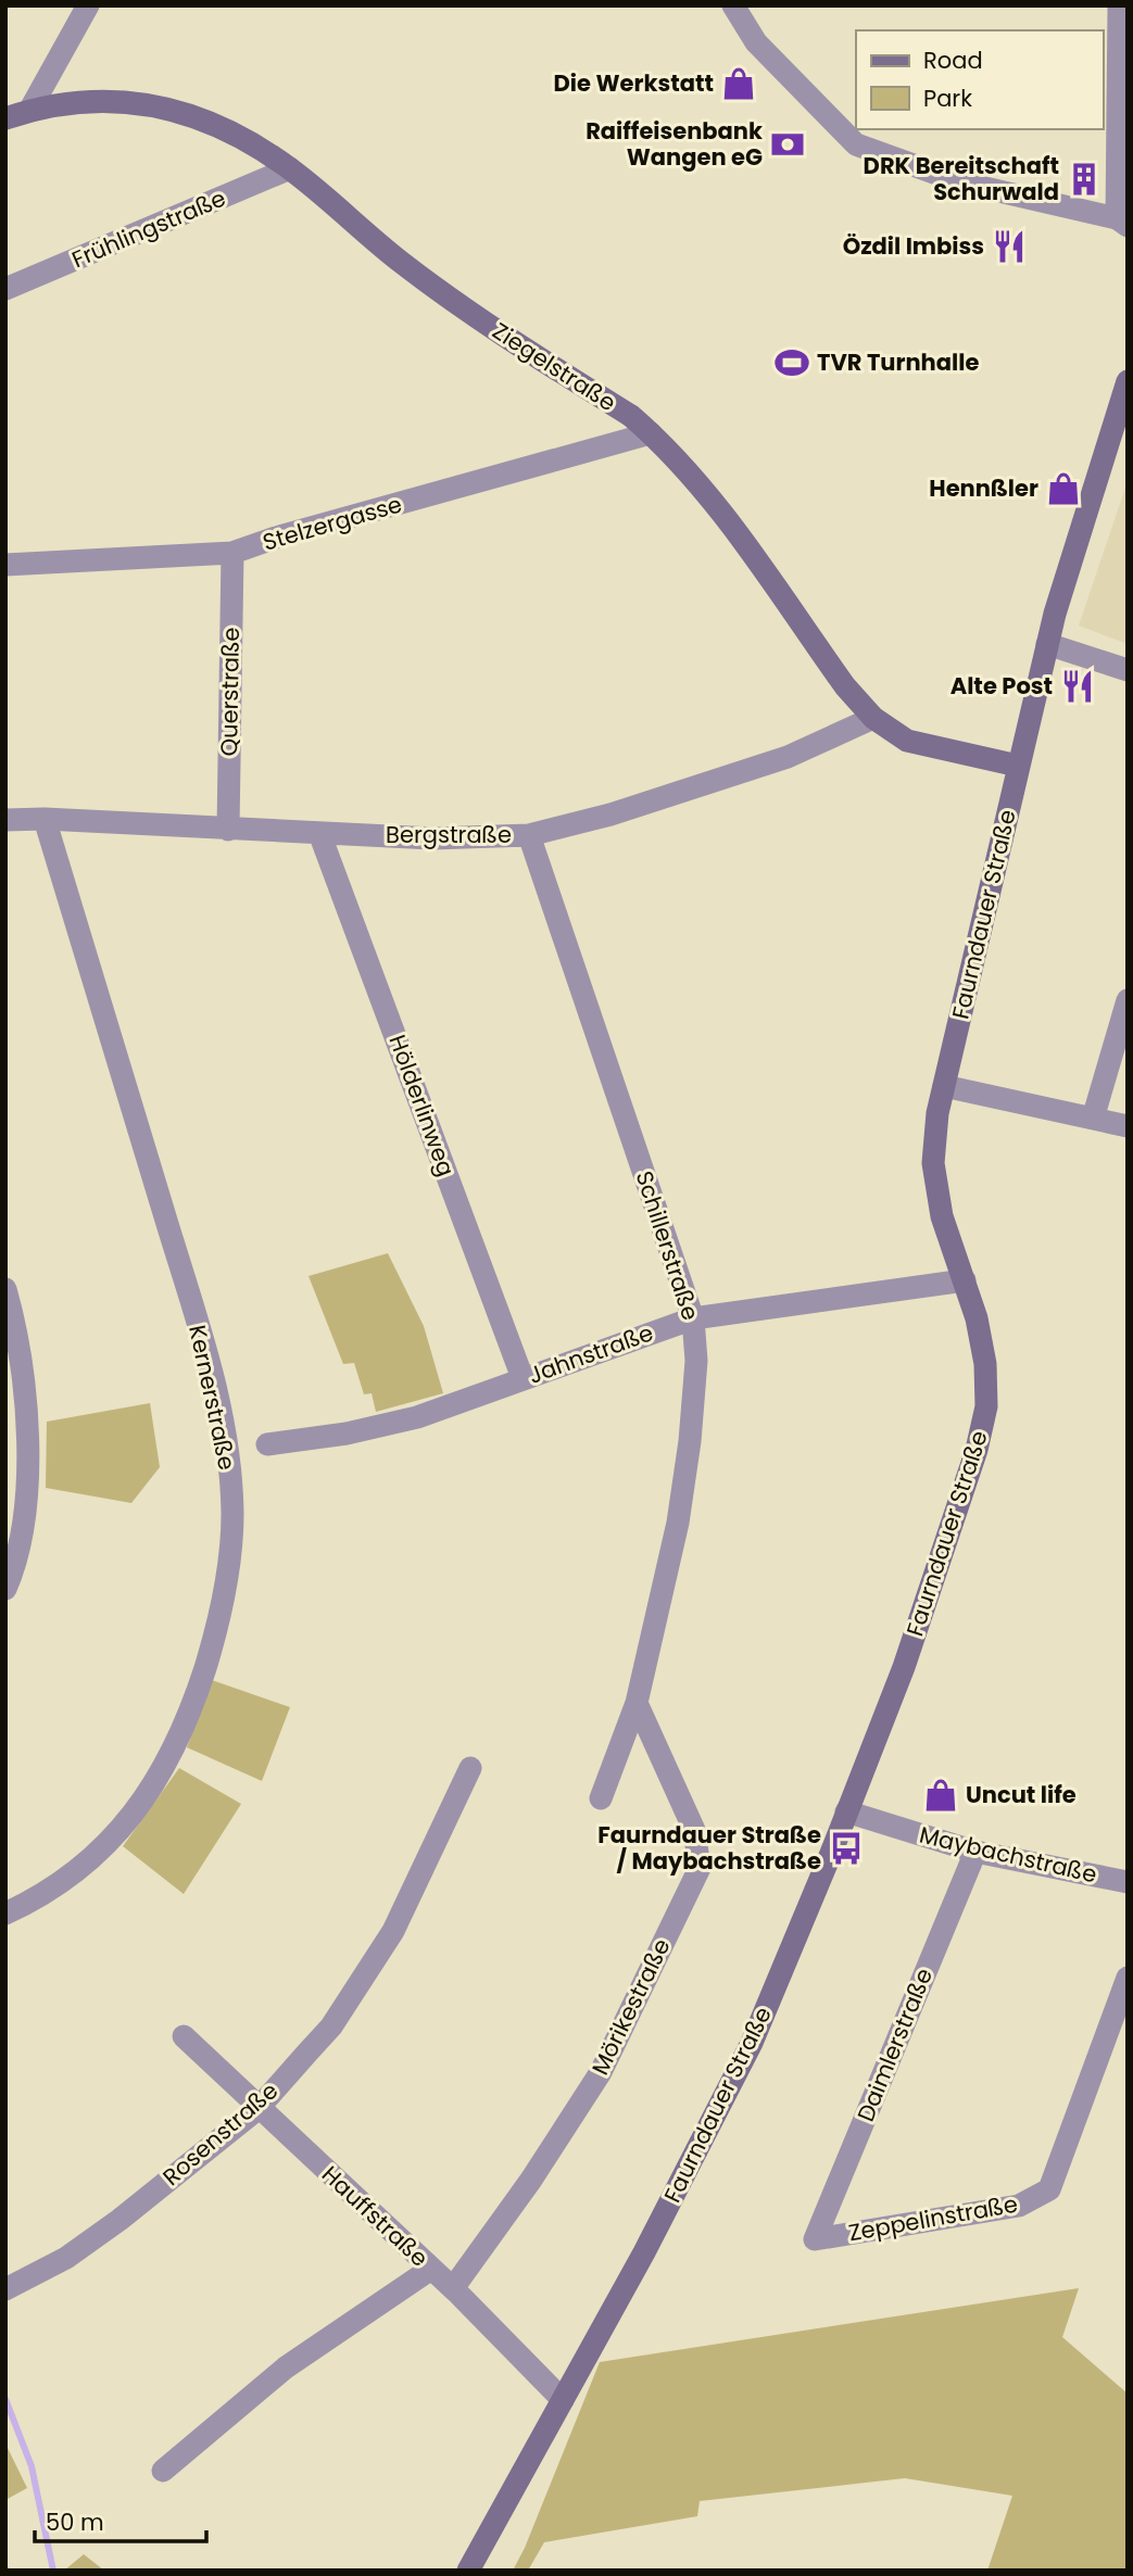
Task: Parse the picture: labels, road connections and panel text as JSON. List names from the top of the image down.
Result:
{
  "streets": {
    "street": [
      "Frühlingstraße",
      "Ziegelstraße",
      "Stelzergasse",
      "Querstraße",
      "Bergstraße",
      "Faurndauer Straße",
      "Hölderlinweg",
      "Schillerstraße",
      "Jahnstraße",
      "Kernerstraße",
      "Maybachstraße",
      "Mörikestraße",
      "Daimlerstraße",
      "Rosenstraße",
      "Hauffstraße",
      "Zeppelinstraße"
    ]
  },
  "crossings": [
    ["Frühlingstraße", "Ziegelstraße"],
    ["Ziegelstraße", "Stelzergasse"],
    ["Ziegelstraße", "Bergstraße"],
    ["Ziegelstraße", "Faurndauer Straße"],
    ["Stelzergasse", "Querstraße"],
    ["Querstraße", "Bergstraße"],
    ["Bergstraße", "Hölderlinweg"],
    ["Bergstraße", "Schillerstraße"],
    ["Bergstraße", "Kernerstraße"],
    ["Faurndauer Straße", "Jahnstraße"],
    ["Faurndauer Straße", "Maybachstraße"],
    ["Faurndauer Straße", "Hauffstraße"],
    ["Hölderlinweg", "Jahnstraße"],
    ["Schillerstraße", "Jahnstraße"],
    ["Schillerstraße", "Mörikestraße"],
    ["Maybachstraße", "Daimlerstraße"],
    ["Mörikestraße", "Hauffstraße"],
    ["Daimlerstraße", "Zeppelinstraße"],
    ["Rosenstraße", "Hauffstraße"]
  ],
  "places": {
    "shop": ["Die Werkstatt", "Hennßler", "Uncut life"],
    "bank": ["Raiffeisenbank Wangen eG"],
    "building": ["DRK Bereitschaft Schurwald"],
    "restaurant": ["Özdil Imbiss", "Alte Post"],
    "sports": ["TVR Turnhalle"],
    "bus stop": ["Faurndauer Straße / Maybachstraße"]
  },
  "legend": ["Road", "Park"],
  "scale_bar": "50 m"
}
